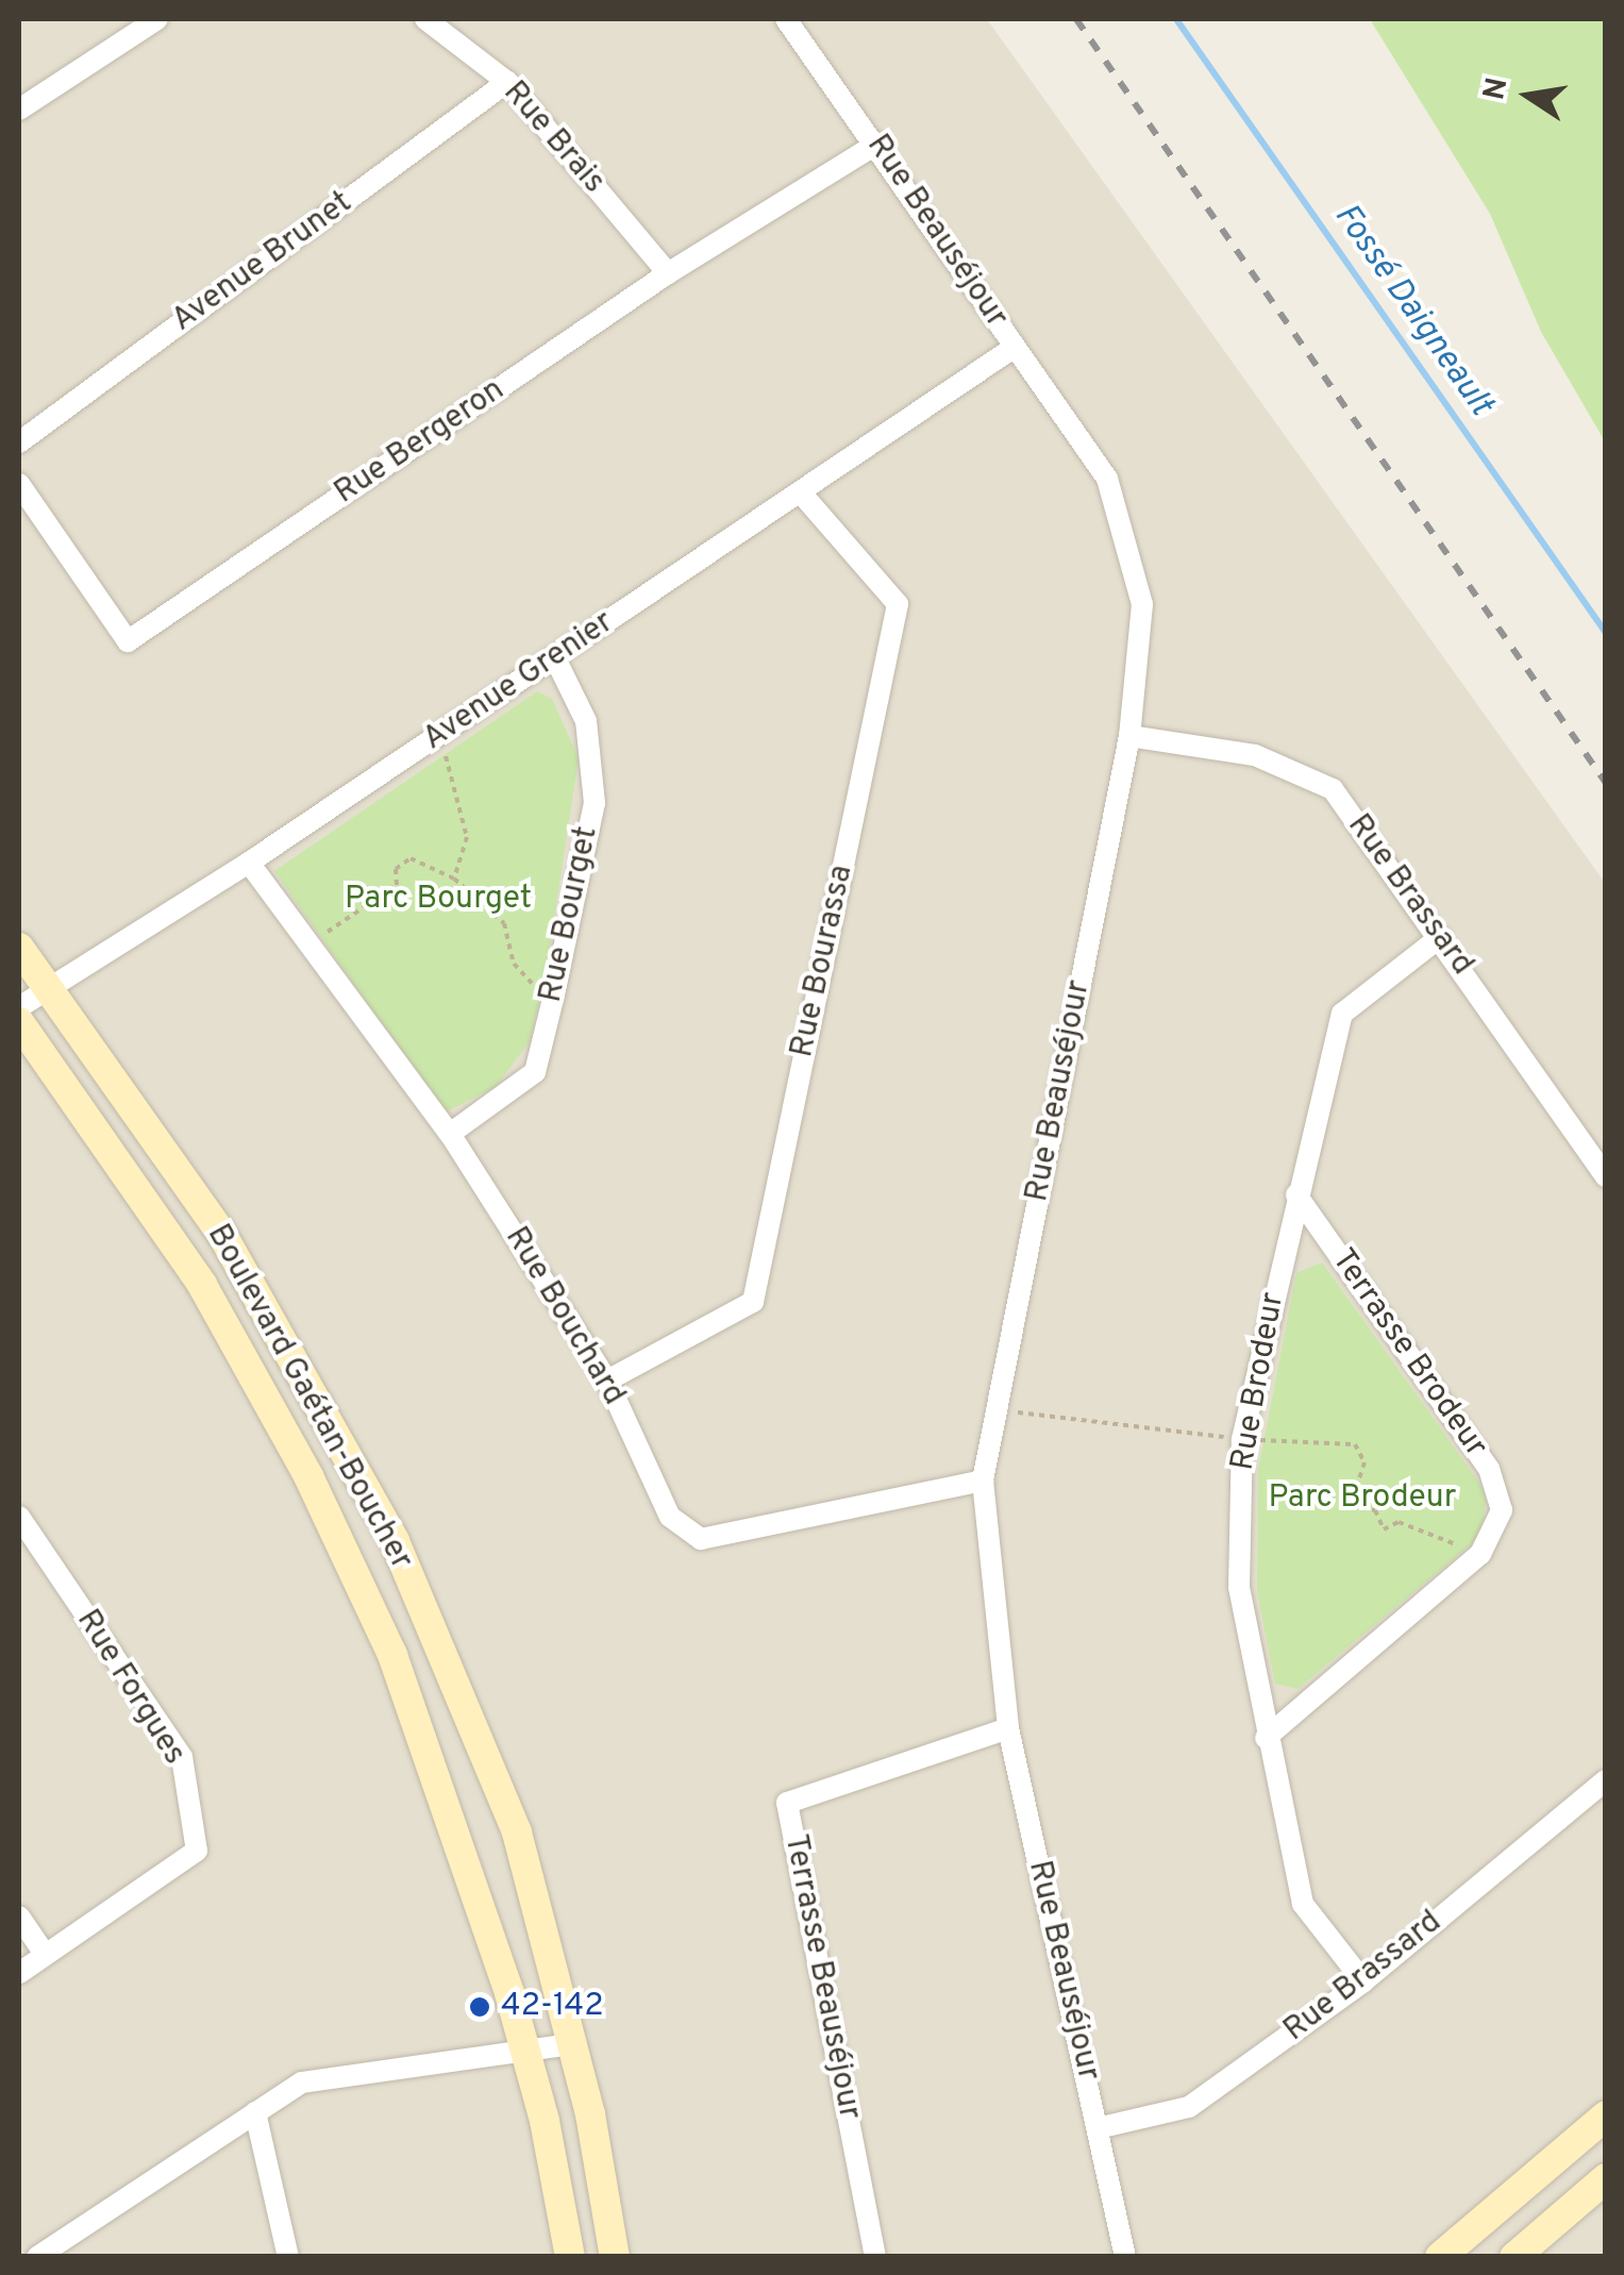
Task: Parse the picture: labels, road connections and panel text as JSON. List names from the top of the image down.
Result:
{
  "streets": {
    "main road": ["Boulevard Gaétan-Boucher"],
    "street": [
      "Rue Brais",
      "Rue Beauséjour",
      "Avenue Brunet",
      "Rue Bergeron",
      "Avenue Grenier",
      "Rue Brassard",
      "Rue Bourget",
      "Rue Bourassa",
      "Rue Bouchard",
      "Terrasse Brodeur",
      "Rue Brodeur",
      "Rue Forgues",
      "Terrasse Beauséjour"
    ]
  },
  "crossings": [
    ["Rue Brais", "Avenue Brunet"],
    ["Rue Brais", "Rue Bergeron"],
    ["Rue Beauséjour", "Rue Bergeron"],
    ["Rue Beauséjour", "Avenue Grenier"],
    ["Rue Beauséjour", "Rue Brassard"],
    ["Rue Beauséjour", "Rue Bouchard"],
    ["Rue Beauséjour", "Terrasse Beauséjour"],
    ["Avenue Grenier", "Rue Bourget"],
    ["Avenue Grenier", "Rue Bourassa"],
    ["Avenue Grenier", "Rue Bouchard"],
    ["Avenue Grenier", "Boulevard Gaétan-Boucher"],
    ["Rue Brassard", "Rue Brodeur"],
    ["Rue Bourget", "Rue Bouchard"],
    ["Rue Bourassa", "Rue Bouchard"],
    ["Terrasse Brodeur", "Rue Brodeur"]
  ],
  "water": ["Fossé Daigneault"],
  "parks": ["Parc Bourget", "Parc Brodeur"],
  "places": ["42-142"],
  "north": "left"
}
